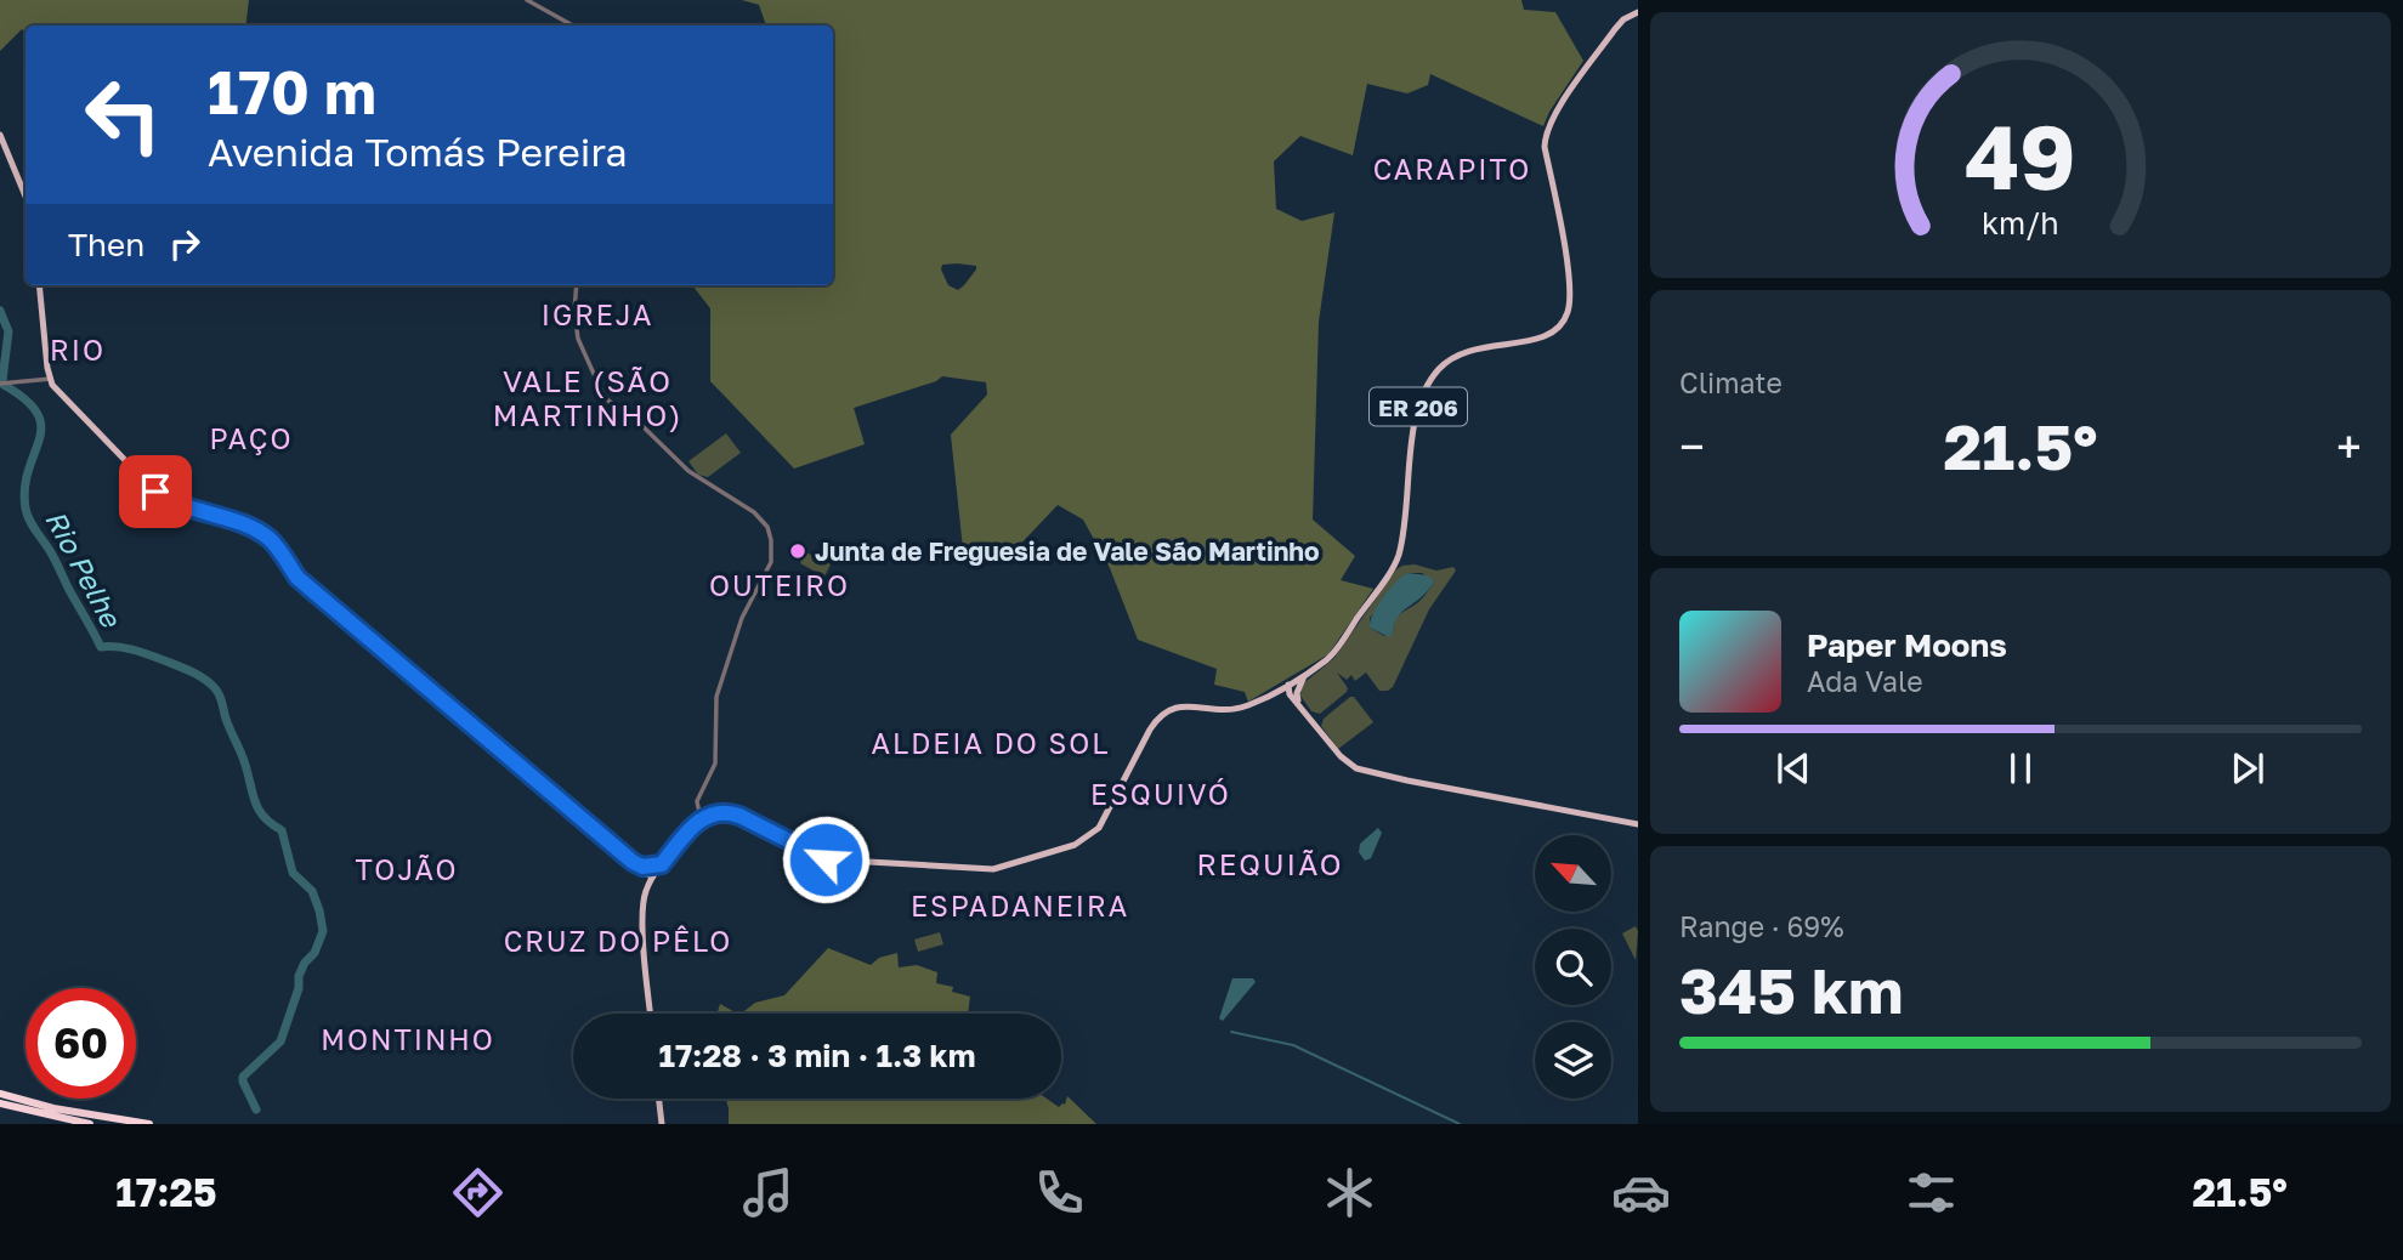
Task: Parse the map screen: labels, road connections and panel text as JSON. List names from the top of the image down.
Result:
{
  "streets": {
    "main road": ["ER 206"]
  },
  "districts": [
    "CARAPITO",
    "IGREJA",
    "RIO",
    "VALE (SÃO MARTINHO)",
    "PAÇO",
    "OUTEIRO",
    "ALDEIA DO SOL",
    "ESQUIVÓ",
    "REQUIÃO",
    "TOJÃO",
    "ESPADANEIRA",
    "CRUZ DO PÊLO",
    "MONTINHO"
  ],
  "water": ["Rio Pelhe"],
  "places": ["Junta de Freguesia de Vale São Martinho"],
  "north": "top left",
  "page": {
    "turn": ["170 m", "Avenida Tomás Pereira"],
    "then": "Then",
    "tile": [
      "Climate",
      ["Range · 69%", "345 km"]
    ],
    "heat": ["−", "21.5°", "+"],
    "song": ["Paper Moons", "Ada Vale"],
    "limit": "60",
    "trip": "17:28 · 3 min · 1.3 km",
    "tabs": ["17:25", "21.5°"],
    "gauge": ["49", "km/h"]
  }
}
